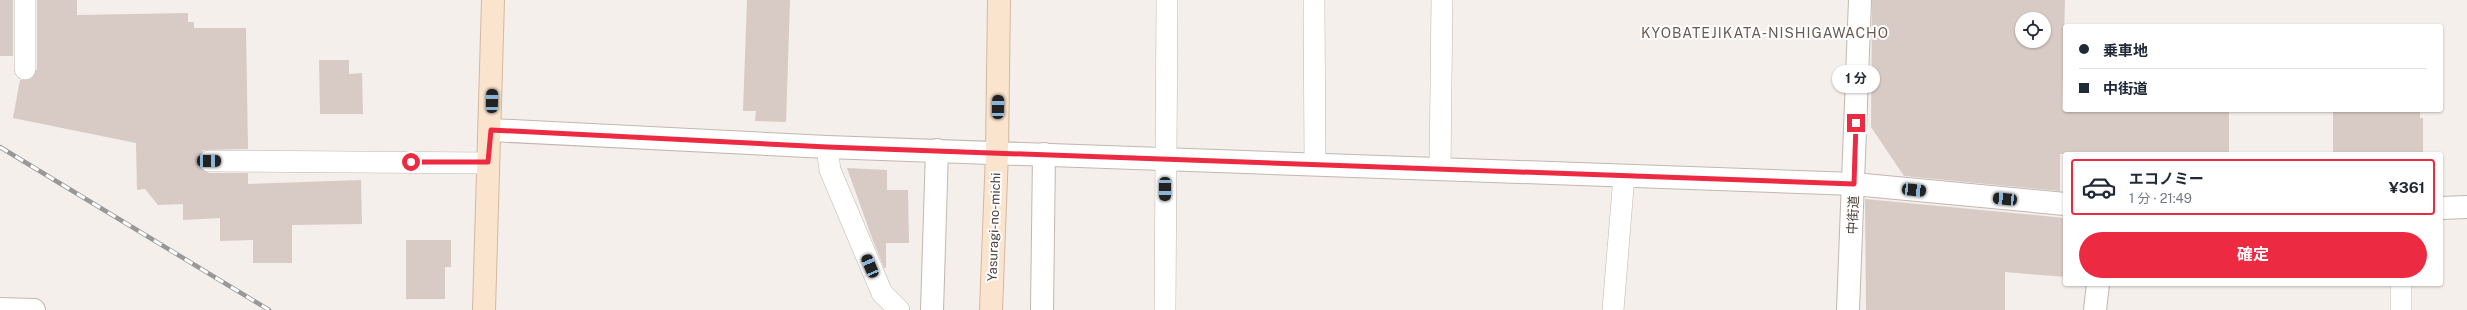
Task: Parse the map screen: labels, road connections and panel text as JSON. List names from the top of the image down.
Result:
{
  "streets": {
    "street": ["中街道", "Yasuragi-no-michi"]
  },
  "districts": ["KYOBATEJIKATA-NISHIGAWACHO"],
  "page": {
    "banner": ["乗車地", "中街道"],
    "bubble": "1 分",
    "list": [
      {
        "name": "エコノミー",
        "note": "1 分 · 21:49",
        "value": "¥361"
      }
    ],
    "buttons": "確定"
  }
}
